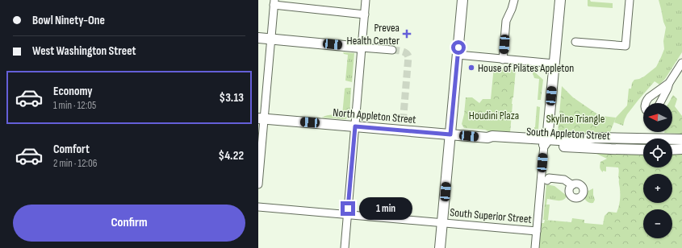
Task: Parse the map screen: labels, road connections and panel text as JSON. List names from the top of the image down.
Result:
{
  "streets": {
    "main road": ["North Appleton Street", "South Appleton Street"],
    "street": ["South Superior Street"]
  },
  "crossings": [
    ["North Appleton Street", "South Appleton Street"]
  ],
  "parks": ["Houdini Plaza", "Skyline Triangle"],
  "places": {
    "health": ["Prevea Health Center"],
    "other": ["House of Pilates Appleton"]
  },
  "north": "left",
  "page": {
    "banner": ["Bowl Ninety-One", "West Washington Street"],
    "list": [
      {
        "name": "Economy",
        "note": "1 min · 12:05",
        "value": "$3.13"
      },
      {
        "name": "Comfort",
        "note": "2 min · 12:06",
        "value": "$4.22"
      }
    ],
    "map_buttons": ["+", "−"],
    "bubble": "1 min",
    "buttons": "Confirm"
  }
}
